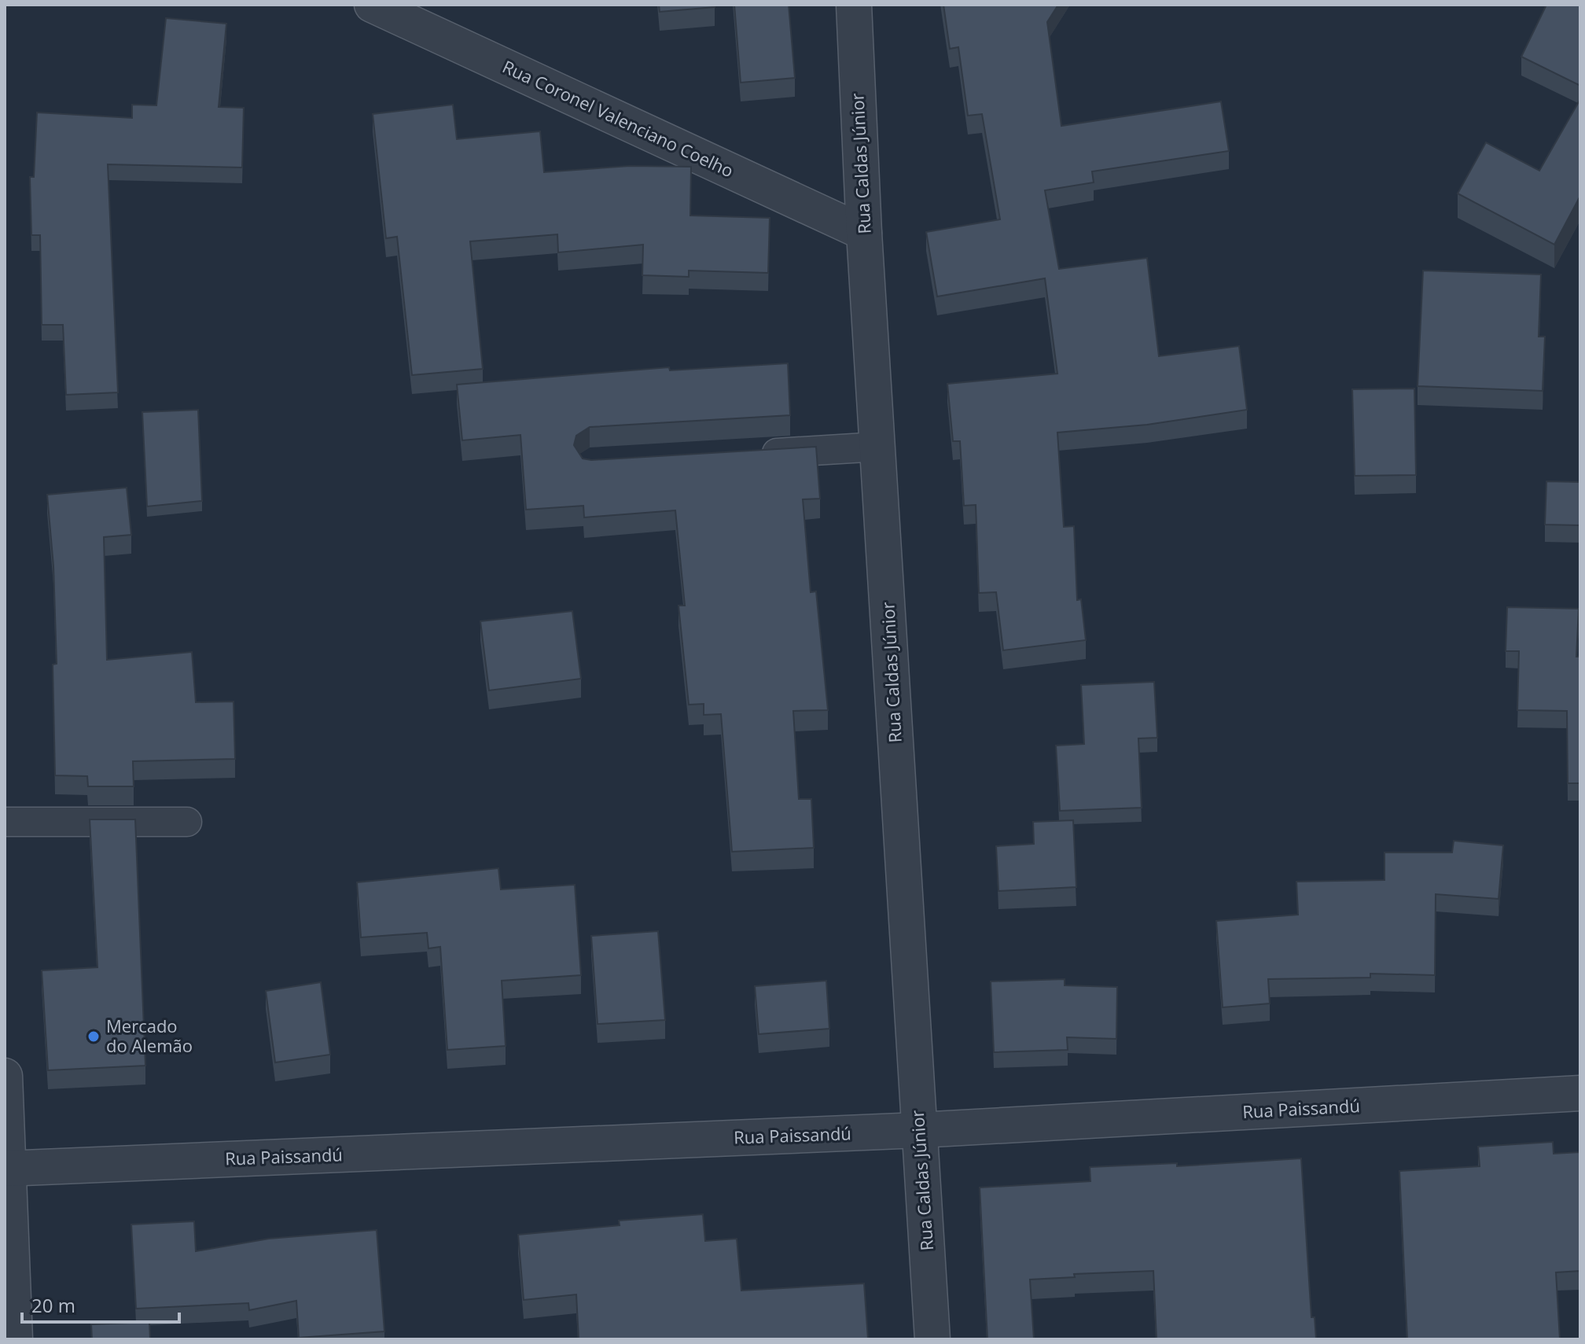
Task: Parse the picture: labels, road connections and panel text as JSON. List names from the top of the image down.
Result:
{
  "streets": {
    "street": ["Rua Coronel Valenciano Coelho", "Rua Caldas Júnior", "Rua Paissandú"]
  },
  "crossings": [
    ["Rua Coronel Valenciano Coelho", "Rua Caldas Júnior"],
    ["Rua Caldas Júnior", "Rua Paissandú"]
  ],
  "places": ["Mercado do Alemão"],
  "scale_bar": "20 m"
}
